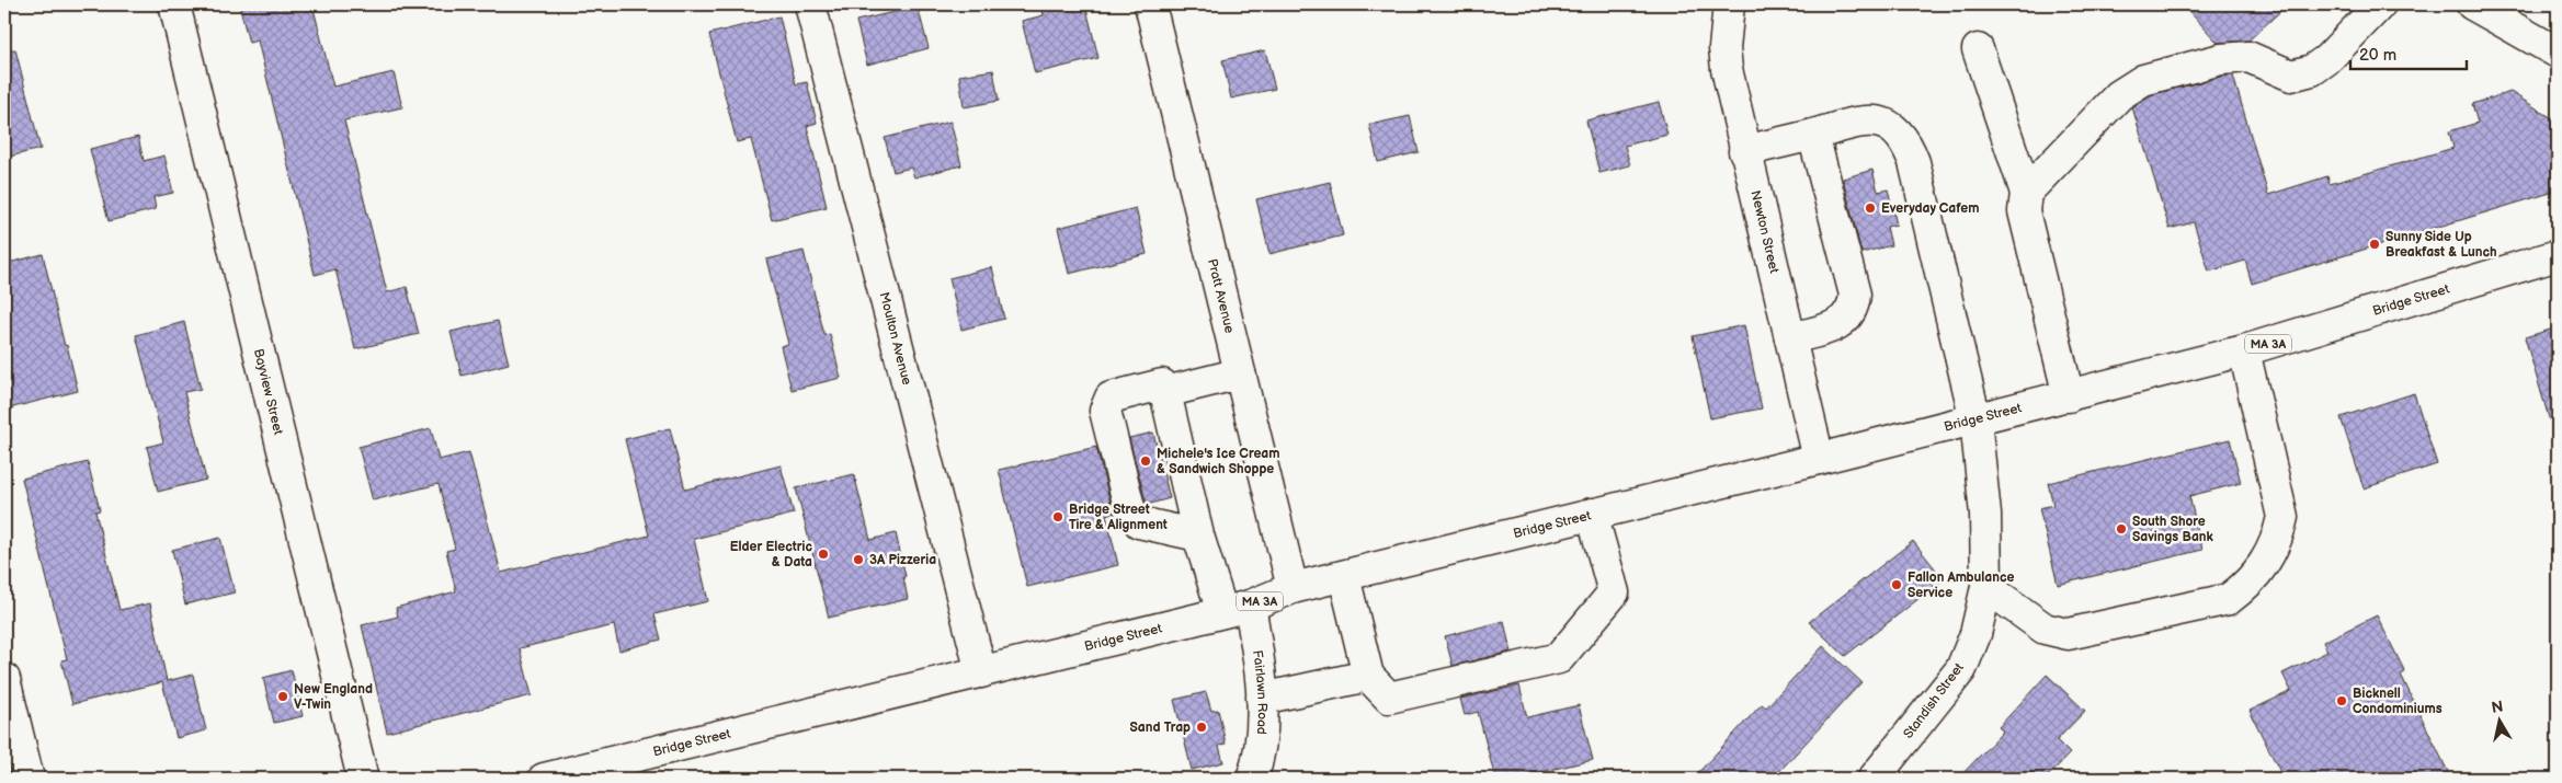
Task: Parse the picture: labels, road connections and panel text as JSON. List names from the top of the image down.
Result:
{
  "streets": {
    "street": [
      "Newton Street",
      "Pratt Avenue",
      "Bridge Street",
      "Moulton Avenue",
      "MA 3A",
      "Bayview Street",
      "Fairlawn Road",
      "Standish Street"
    ]
  },
  "crossings": [
    ["Newton Street", "Bridge Street"],
    ["Newton Street", "Standish Street"],
    ["Pratt Avenue", "Bridge Street"],
    ["Bridge Street", "Moulton Avenue"],
    ["Bridge Street", "Fairlawn Road"],
    ["Bridge Street", "Standish Street"]
  ],
  "places": [
    "Everyday Cafem",
    "Sunny Side Up Breakfast & Lunch",
    "Michele's Ice Cream & Sandwich Shoppe",
    "Bridge Street Tire & Alignment",
    "South Shore Savings Bank",
    "Elder Electric & Data",
    "3A Pizzeria",
    "Fallon Ambulance Service",
    "New England V-Twin",
    "Bicknell Condominiums",
    "Sand Trap"
  ],
  "scale_bar": "20 m",
  "north": "top"
}
